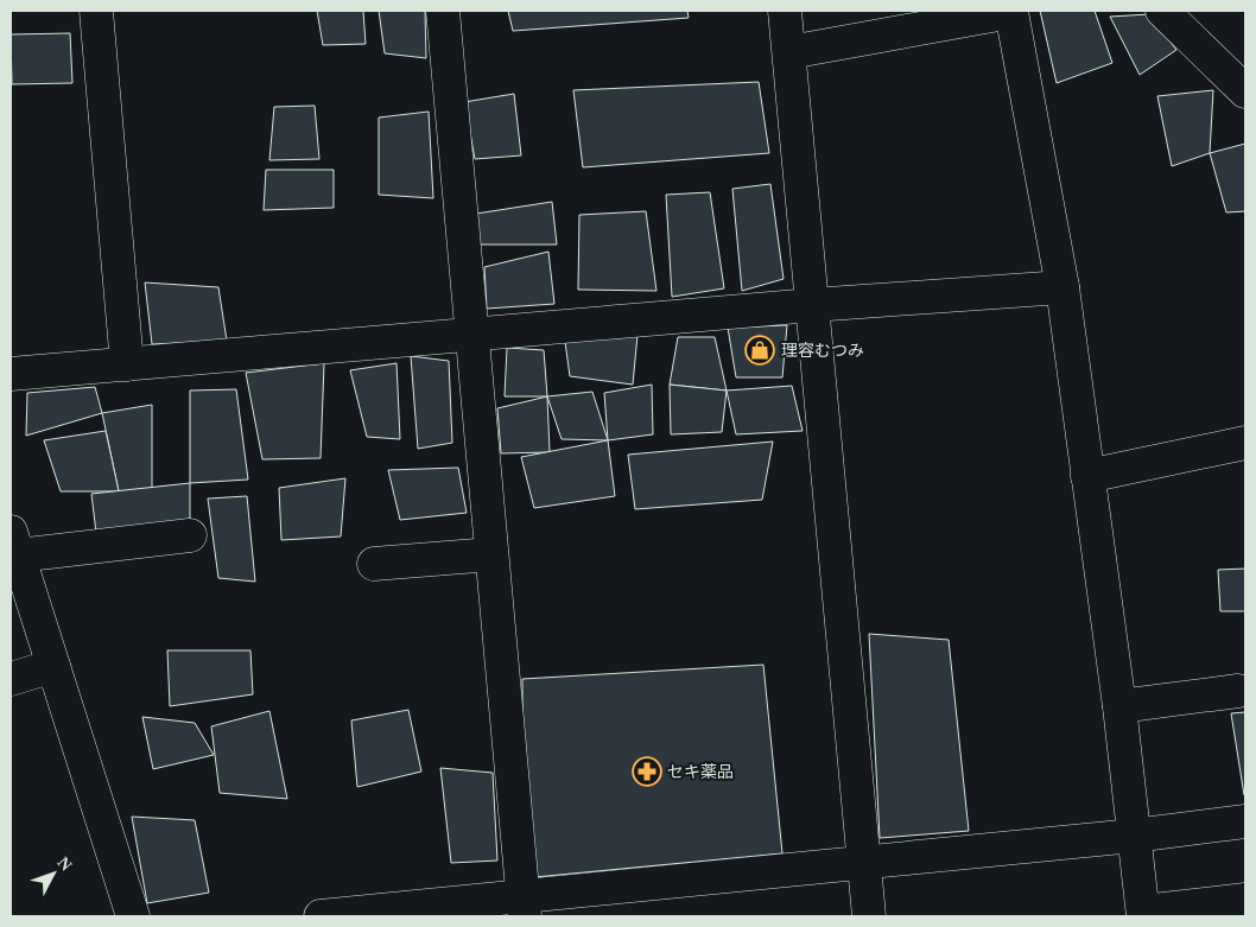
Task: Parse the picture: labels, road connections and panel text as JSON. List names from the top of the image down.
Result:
{
  "places": {
    "shop": ["理容むつみ"],
    "pharmacy": ["セキ薬品"]
  },
  "north": "top right"
}
